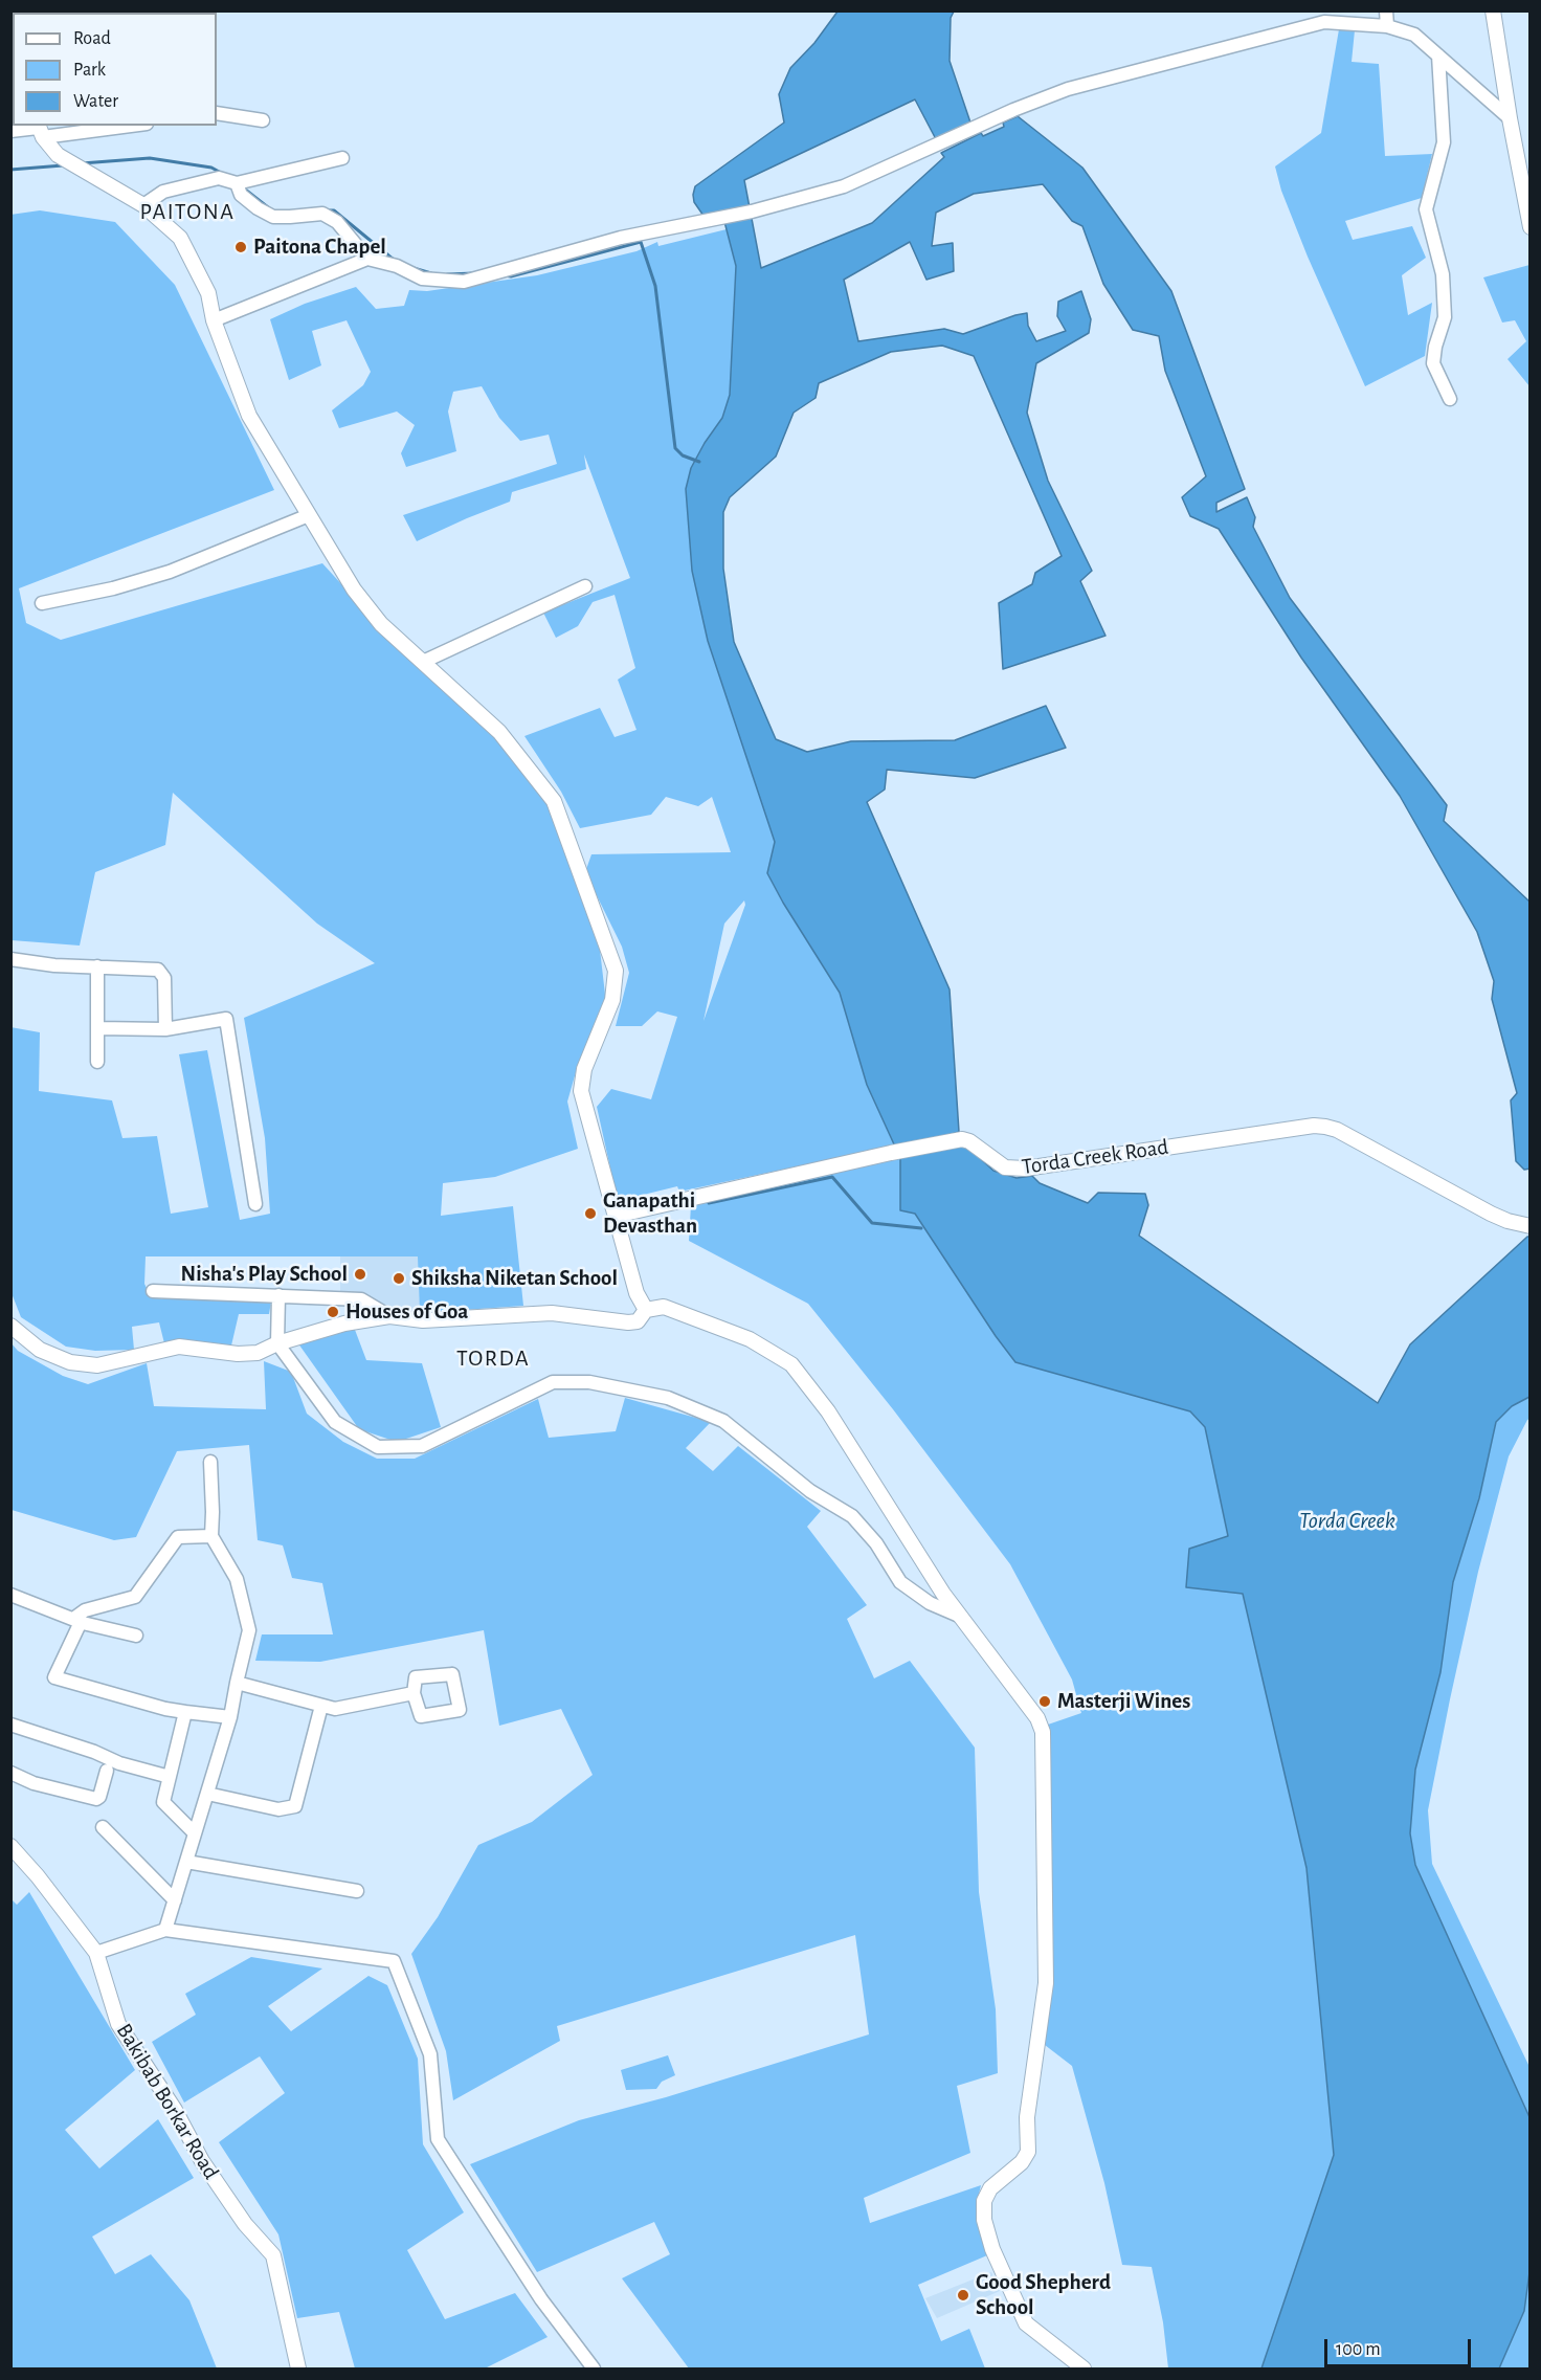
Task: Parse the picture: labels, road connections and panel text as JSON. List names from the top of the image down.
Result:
{
  "streets": {
    "street": ["Torda Creek Road", "Bakibab Borkar Road"]
  },
  "districts": ["PAITONA", "TORDA"],
  "water": ["Torda Creek"],
  "places": [
    "Paitona Chapel",
    "Ganapathi Devasthan",
    "Nisha's Play School",
    "Shiksha Niketan School",
    "Houses of Goa",
    "Masterji Wines",
    "Good Shepherd School"
  ],
  "legend": ["Road", "Park", "Water"],
  "scale_bar": "100 m"
}
